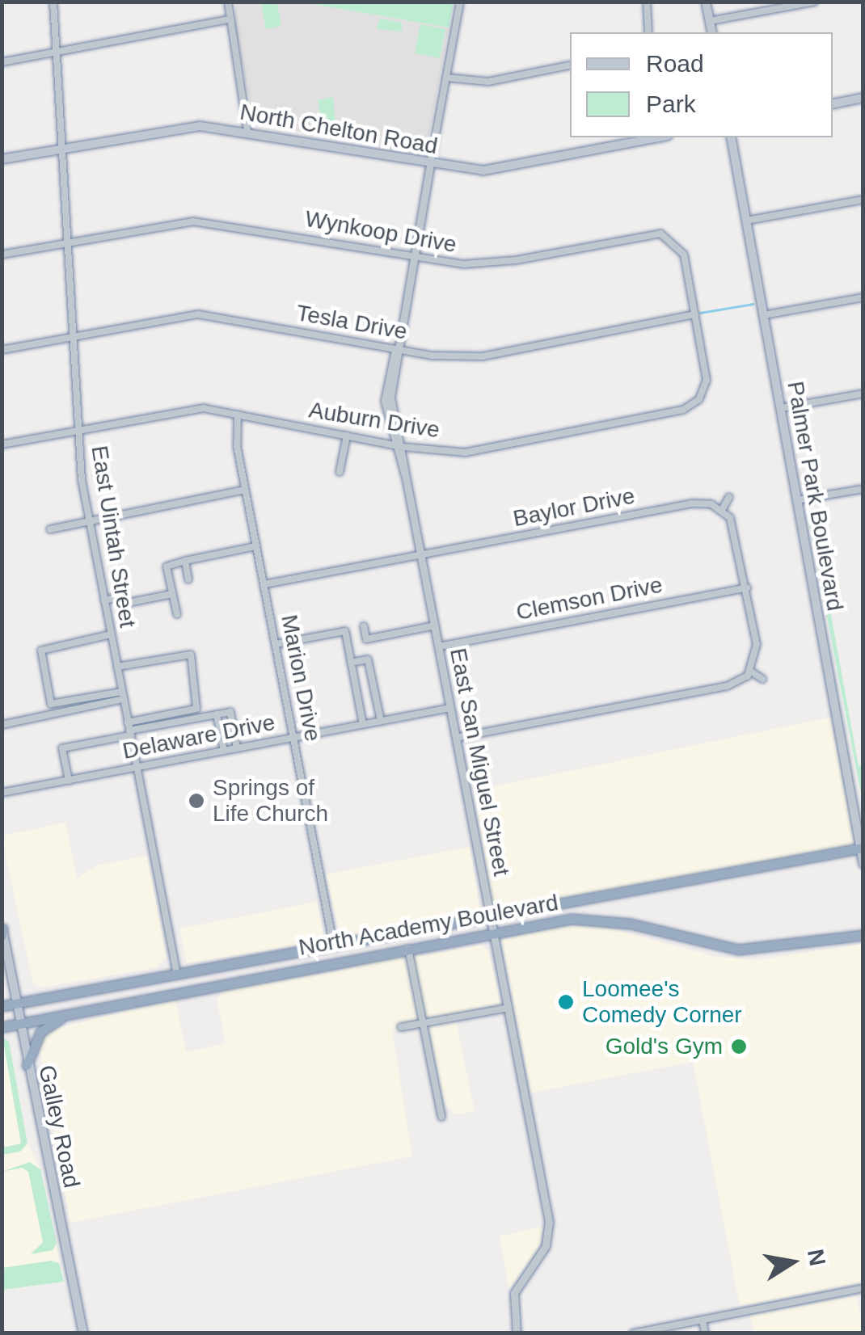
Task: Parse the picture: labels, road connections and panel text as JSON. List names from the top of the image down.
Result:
{
  "streets": {
    "highway": ["North Academy Boulevard"],
    "main road": ["North Chelton Road", "Palmer Park Boulevard", "Galley Road"],
    "street": [
      "Wynkoop Drive",
      "Tesla Drive",
      "Auburn Drive",
      "Baylor Drive",
      "East Uintah Street",
      "Clemson Drive",
      "Marion Drive",
      "Delaware Drive",
      "East San Miguel Street"
    ]
  },
  "crossings": [
    ["North Chelton Road", "East Uintah Street"],
    ["Wynkoop Drive", "Tesla Drive"],
    ["Wynkoop Drive", "Auburn Drive"],
    ["Wynkoop Drive", "East Uintah Street"],
    ["Tesla Drive", "Auburn Drive"],
    ["Tesla Drive", "East Uintah Street"],
    ["Auburn Drive", "East Uintah Street"],
    ["Auburn Drive", "Marion Drive"],
    ["Auburn Drive", "East San Miguel Street"],
    ["Palmer Park Boulevard", "North Academy Boulevard"],
    ["Baylor Drive", "Marion Drive"],
    ["Baylor Drive", "East San Miguel Street"],
    ["East Uintah Street", "Delaware Drive"],
    ["East Uintah Street", "North Academy Boulevard"],
    ["Clemson Drive", "East San Miguel Street"],
    ["Marion Drive", "Delaware Drive"],
    ["Marion Drive", "North Academy Boulevard"],
    ["Delaware Drive", "East San Miguel Street"],
    ["East San Miguel Street", "North Academy Boulevard"],
    ["North Academy Boulevard", "Galley Road"]
  ],
  "places": ["Springs of Life Church", "Loomee's Comedy Corner", "Gold's Gym"],
  "legend": ["Road", "Park"],
  "north": "right"
}
